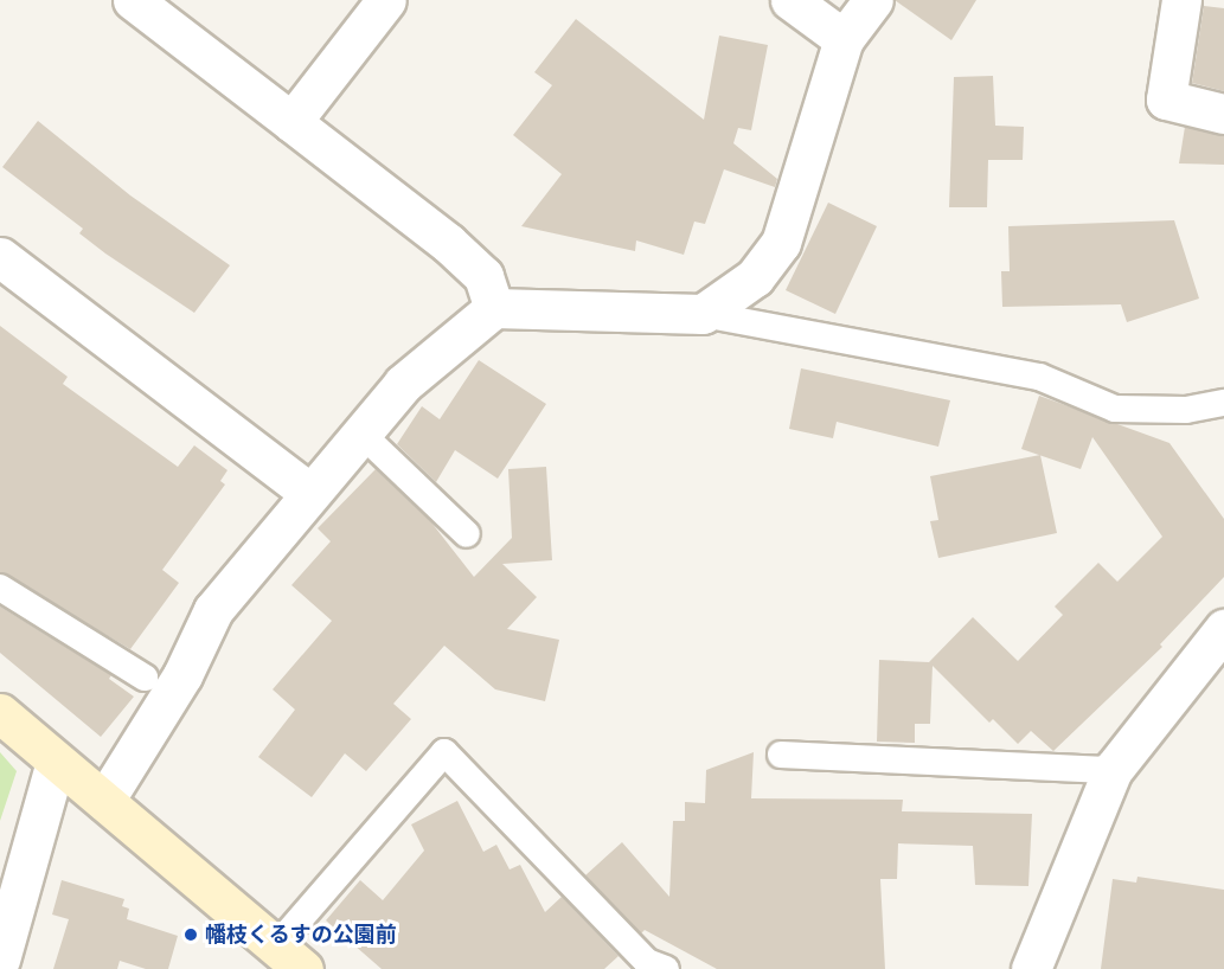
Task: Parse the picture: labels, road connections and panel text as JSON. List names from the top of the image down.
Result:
{
  "places": ["幡枝くるすの公園前"]
}
